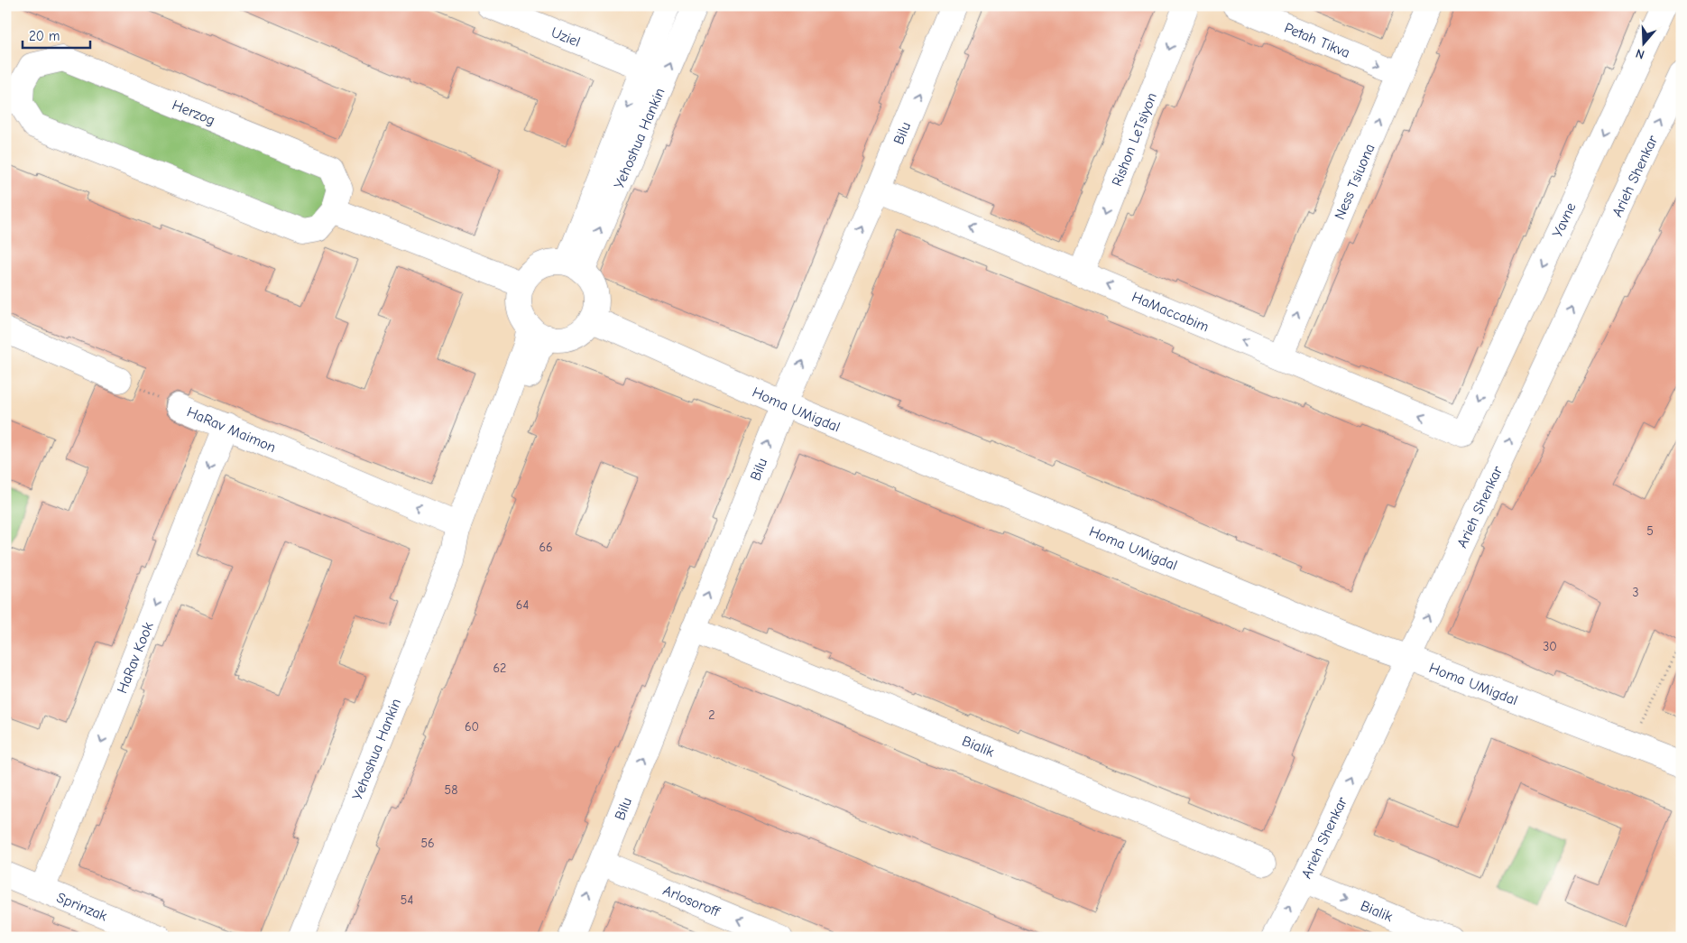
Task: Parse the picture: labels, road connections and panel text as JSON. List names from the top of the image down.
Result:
{
  "streets": {
    "street": [
      "Uziel",
      "Petah Tikva",
      "Herzog",
      "Bilu",
      "Yehoshua Hankin",
      "Rishon LeTsiyon",
      "Arieh Shenkar",
      "Ness Tsiuona",
      "Yavne",
      "HaMaccabim",
      "Homa UMigdal",
      "HaRav Maimon",
      "HaRav Kook",
      "Bialik",
      "Arlosoroff",
      "Sprinzak"
    ]
  },
  "crossings": [
    ["Uziel", "Yehoshua Hankin"],
    ["Petah Tikva", "Ness Tsiuona"],
    ["Bilu", "HaMaccabim"],
    ["Bilu", "Homa UMigdal"],
    ["Bilu", "Bialik"],
    ["Bilu", "Arlosoroff"],
    ["Yehoshua Hankin", "Homa UMigdal"],
    ["Yehoshua Hankin", "HaRav Maimon"],
    ["Rishon LeTsiyon", "HaMaccabim"],
    ["Arieh Shenkar", "Homa UMigdal"],
    ["Arieh Shenkar", "Bialik"],
    ["Ness Tsiuona", "HaMaccabim"],
    ["Yavne", "HaMaccabim"],
    ["HaRav Maimon", "HaRav Kook"],
    ["HaRav Kook", "Sprinzak"]
  ],
  "one_way": [
    "Petah Tikva",
    "Bilu",
    "Rishon LeTsiyon",
    "Arieh Shenkar",
    "Ness Tsiuona",
    "Yavne",
    "HaMaccabim",
    "HaRav Maimon",
    "HaRav Kook",
    "Arlosoroff"
  ],
  "house_numbers": [
    "5",
    "66",
    "3",
    "64",
    "30",
    "62",
    "2",
    "60",
    "58",
    "56",
    "54"
  ],
  "scale_bar": "20 m",
  "north": "bottom"
}
